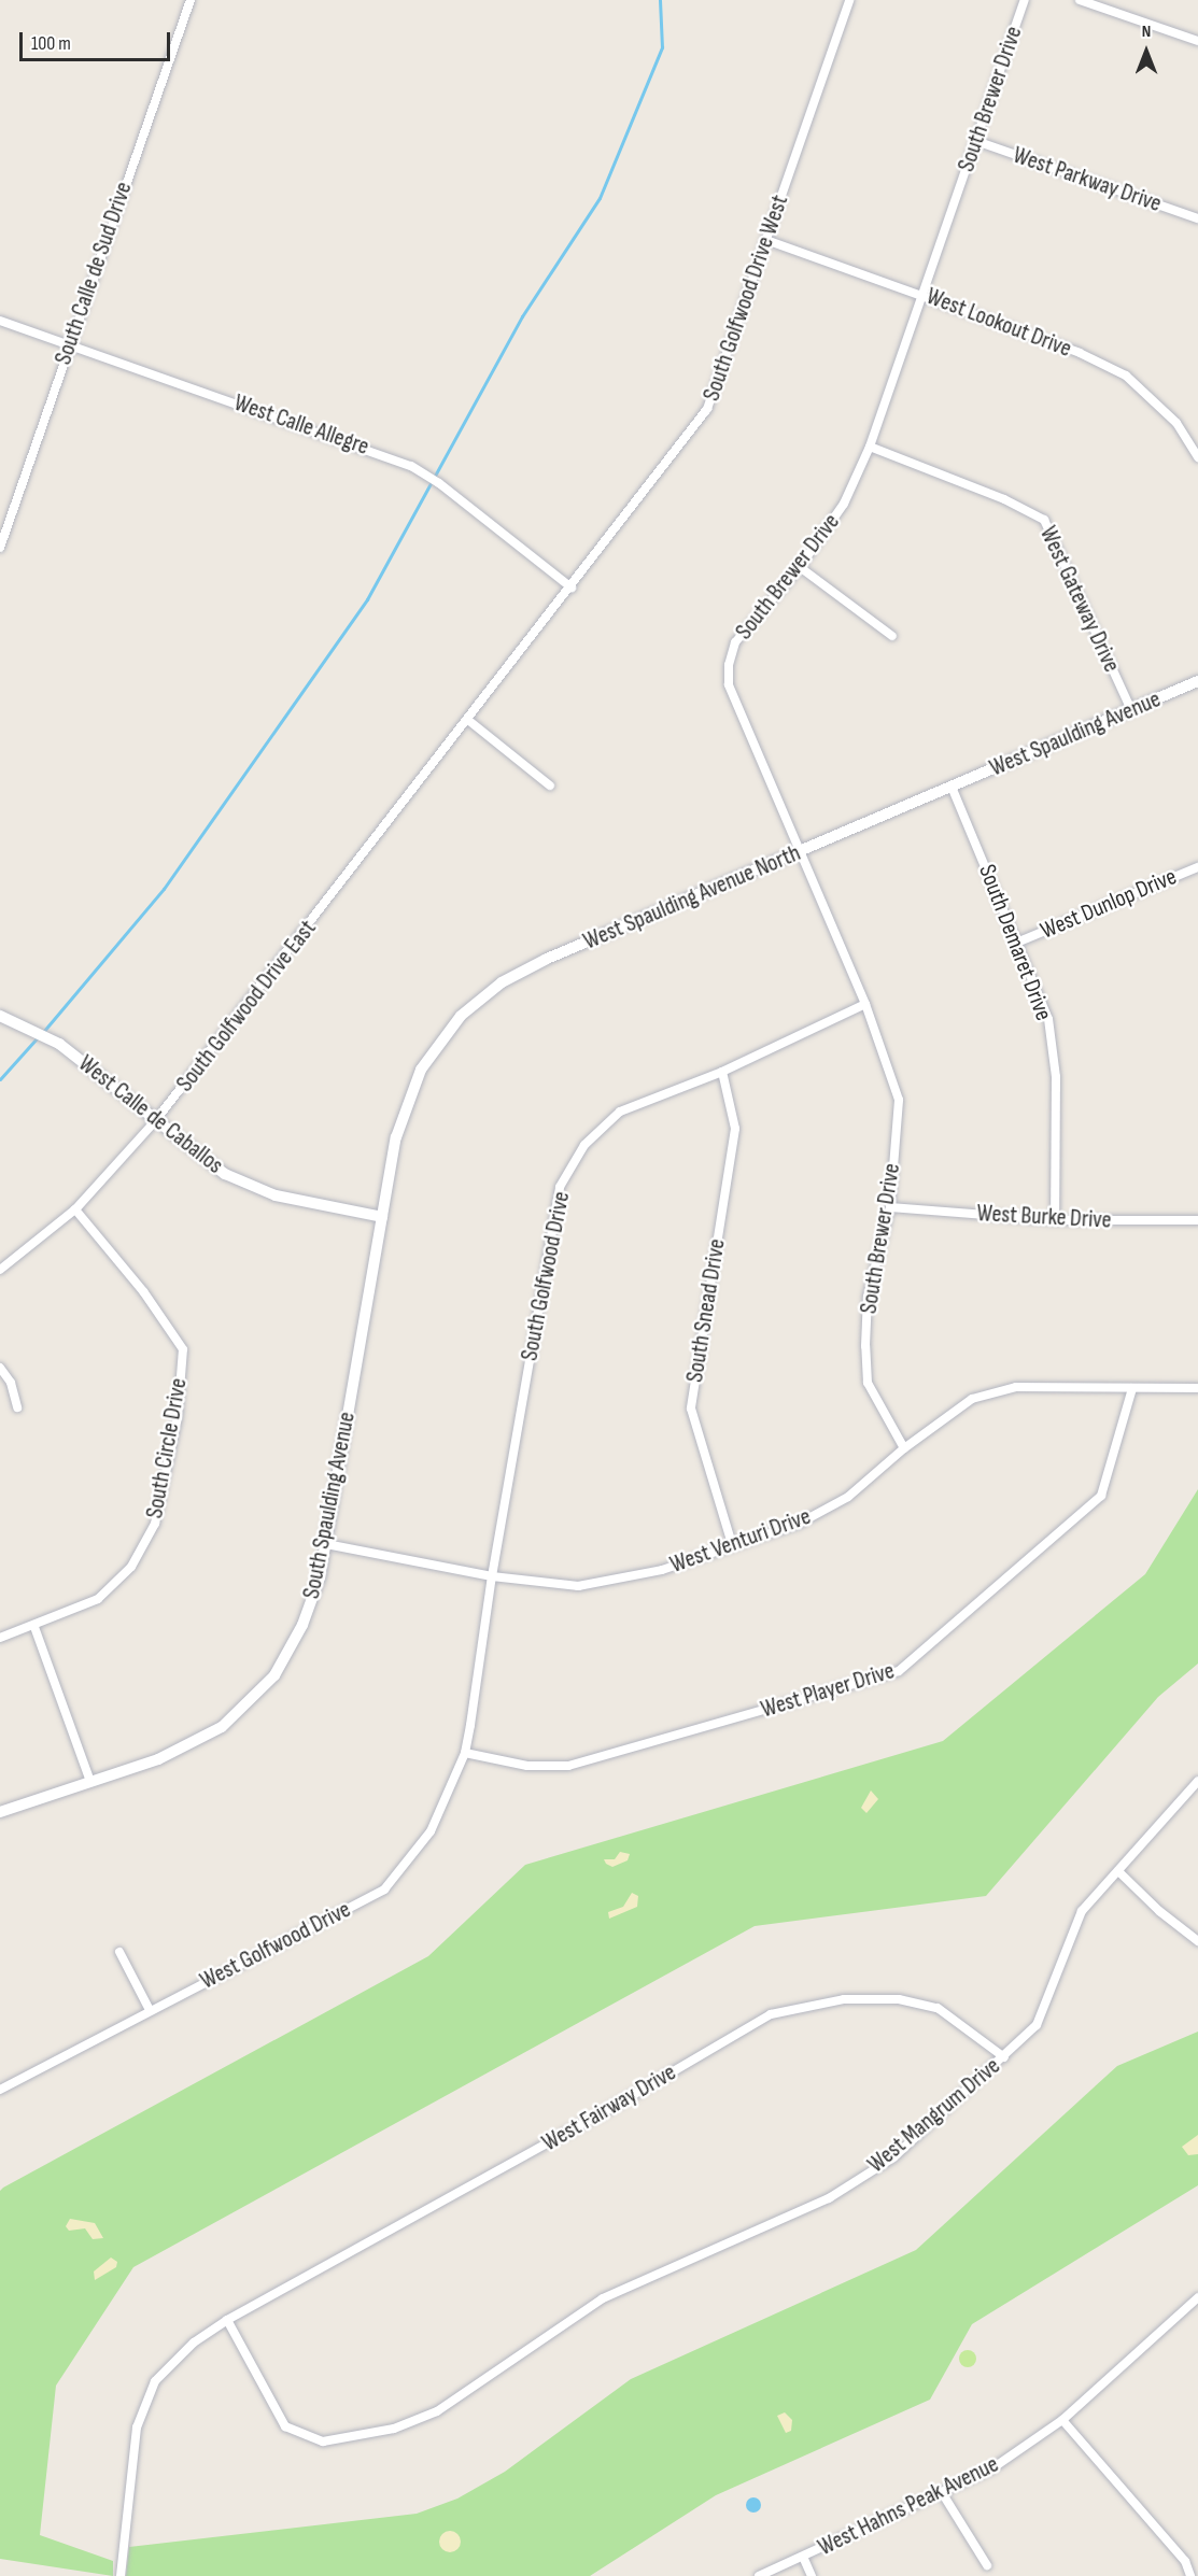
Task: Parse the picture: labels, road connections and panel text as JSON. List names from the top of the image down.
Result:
{
  "streets": {
    "street": [
      "South Brewer Drive",
      "West Parkway Drive",
      "South Calle de Sud Drive",
      "South Golfwood Drive West",
      "West Lookout Drive",
      "West Calle Allegre",
      "West Gateway Drive",
      "West Spaulding Avenue",
      "West Spaulding Avenue North",
      "West Dunlop Drive",
      "South Demaret Drive",
      "South Golfwood Drive East",
      "West Calle de Caballos",
      "West Burke Drive",
      "South Golfwood Drive",
      "South Snead Drive",
      "South Circle Drive",
      "South Spaulding Avenue",
      "West Venturi Drive",
      "West Player Drive",
      "West Golfwood Drive",
      "West Fairway Drive",
      "West Mangrum Drive",
      "West Hahns Peak Avenue"
    ]
  },
  "crossings": [
    ["South Brewer Drive", "West Parkway Drive"],
    ["South Brewer Drive", "West Lookout Drive"],
    ["South Brewer Drive", "West Gateway Drive"],
    ["South Brewer Drive", "West Spaulding Avenue North"],
    ["South Brewer Drive", "West Burke Drive"],
    ["South Brewer Drive", "South Golfwood Drive"],
    ["South Brewer Drive", "West Venturi Drive"],
    ["South Calle de Sud Drive", "West Calle Allegre"],
    ["South Golfwood Drive West", "West Lookout Drive"],
    ["South Golfwood Drive West", "West Calle Allegre"],
    ["South Golfwood Drive West", "South Golfwood Drive East"],
    ["West Gateway Drive", "West Spaulding Avenue"],
    ["West Spaulding Avenue", "West Spaulding Avenue North"],
    ["West Spaulding Avenue", "South Demaret Drive"],
    ["West Spaulding Avenue North", "South Demaret Drive"],
    ["West Spaulding Avenue North", "South Spaulding Avenue"],
    ["West Dunlop Drive", "South Demaret Drive"],
    ["South Demaret Drive", "West Burke Drive"],
    ["South Golfwood Drive East", "West Calle de Caballos"],
    ["South Golfwood Drive East", "South Circle Drive"],
    ["West Calle de Caballos", "South Spaulding Avenue"],
    ["South Golfwood Drive", "South Snead Drive"],
    ["South Golfwood Drive", "West Venturi Drive"],
    ["South Golfwood Drive", "West Golfwood Drive"],
    ["South Snead Drive", "West Venturi Drive"],
    ["South Spaulding Avenue", "West Venturi Drive"],
    ["West Venturi Drive", "West Player Drive"],
    ["West Player Drive", "West Golfwood Drive"],
    ["West Fairway Drive", "West Mangrum Drive"]
  ],
  "scale_bar": "100 m",
  "north": "top"
}
